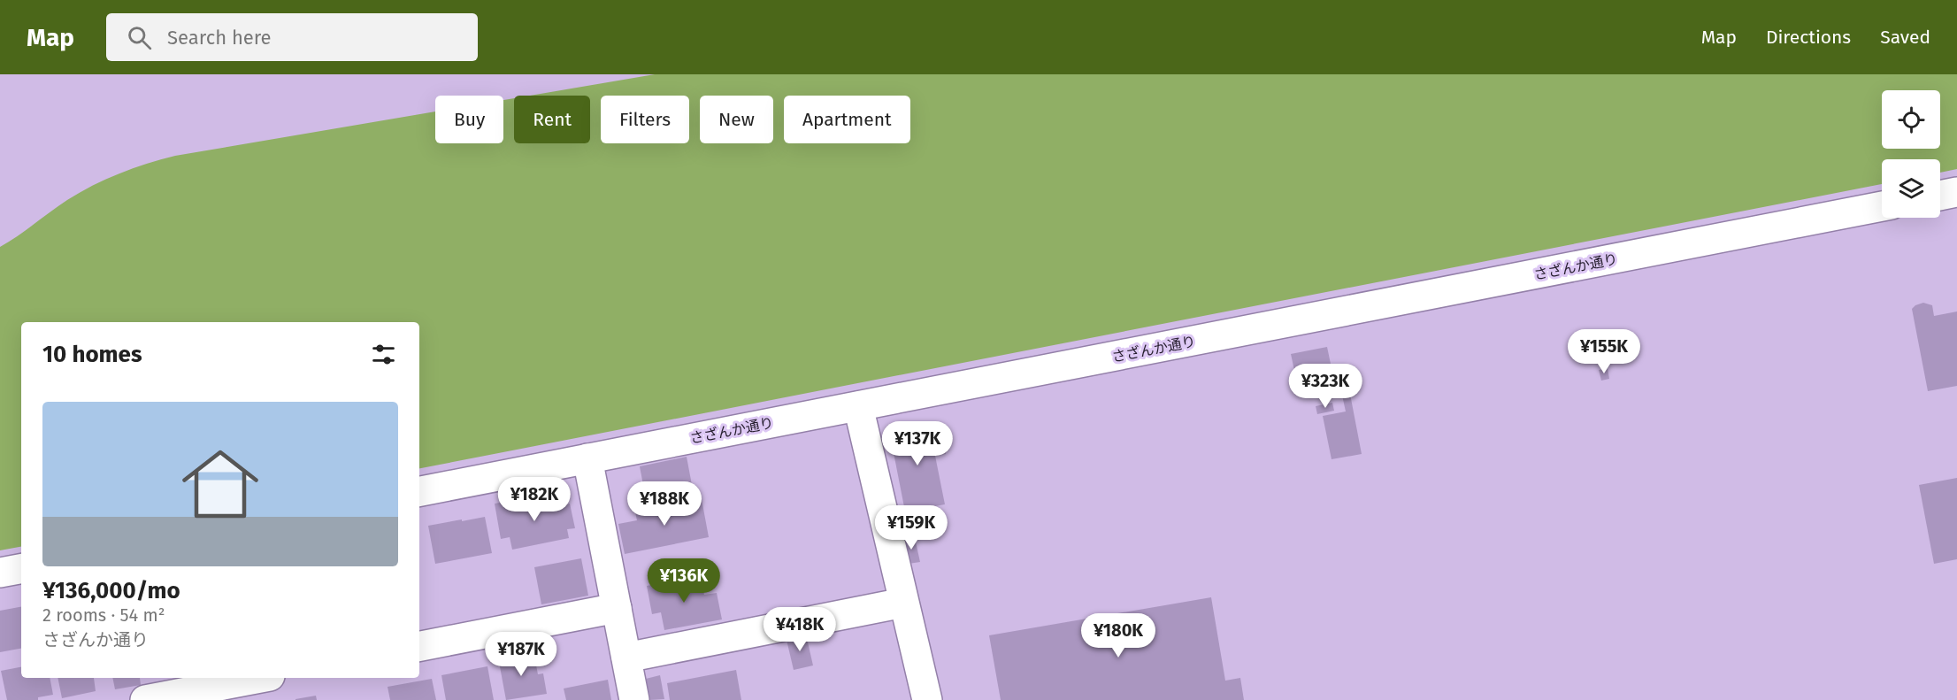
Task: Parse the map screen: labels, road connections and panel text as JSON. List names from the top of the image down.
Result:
{
  "streets": {
    "street": ["さざんか通り"]
  },
  "page": {
    "header": "Map",
    "search": "Search here",
    "nav": ["Map", "Directions", "Saved"],
    "chip": [
      "Buy",
      "Rent",
      "Filters",
      "New",
      "Apartment"
    ],
    "heading": "10 homes",
    "price": [
      "¥155K",
      "¥323K",
      "¥137K",
      "¥182K",
      "¥188K",
      "¥159K",
      "¥136K",
      "¥418K",
      "¥180K",
      "¥187K"
    ],
    "list": [
      {
        "name": "¥136,000/mo",
        "note": "2 rooms · 54 m² · さざんか通り"
      }
    ]
  }
}
